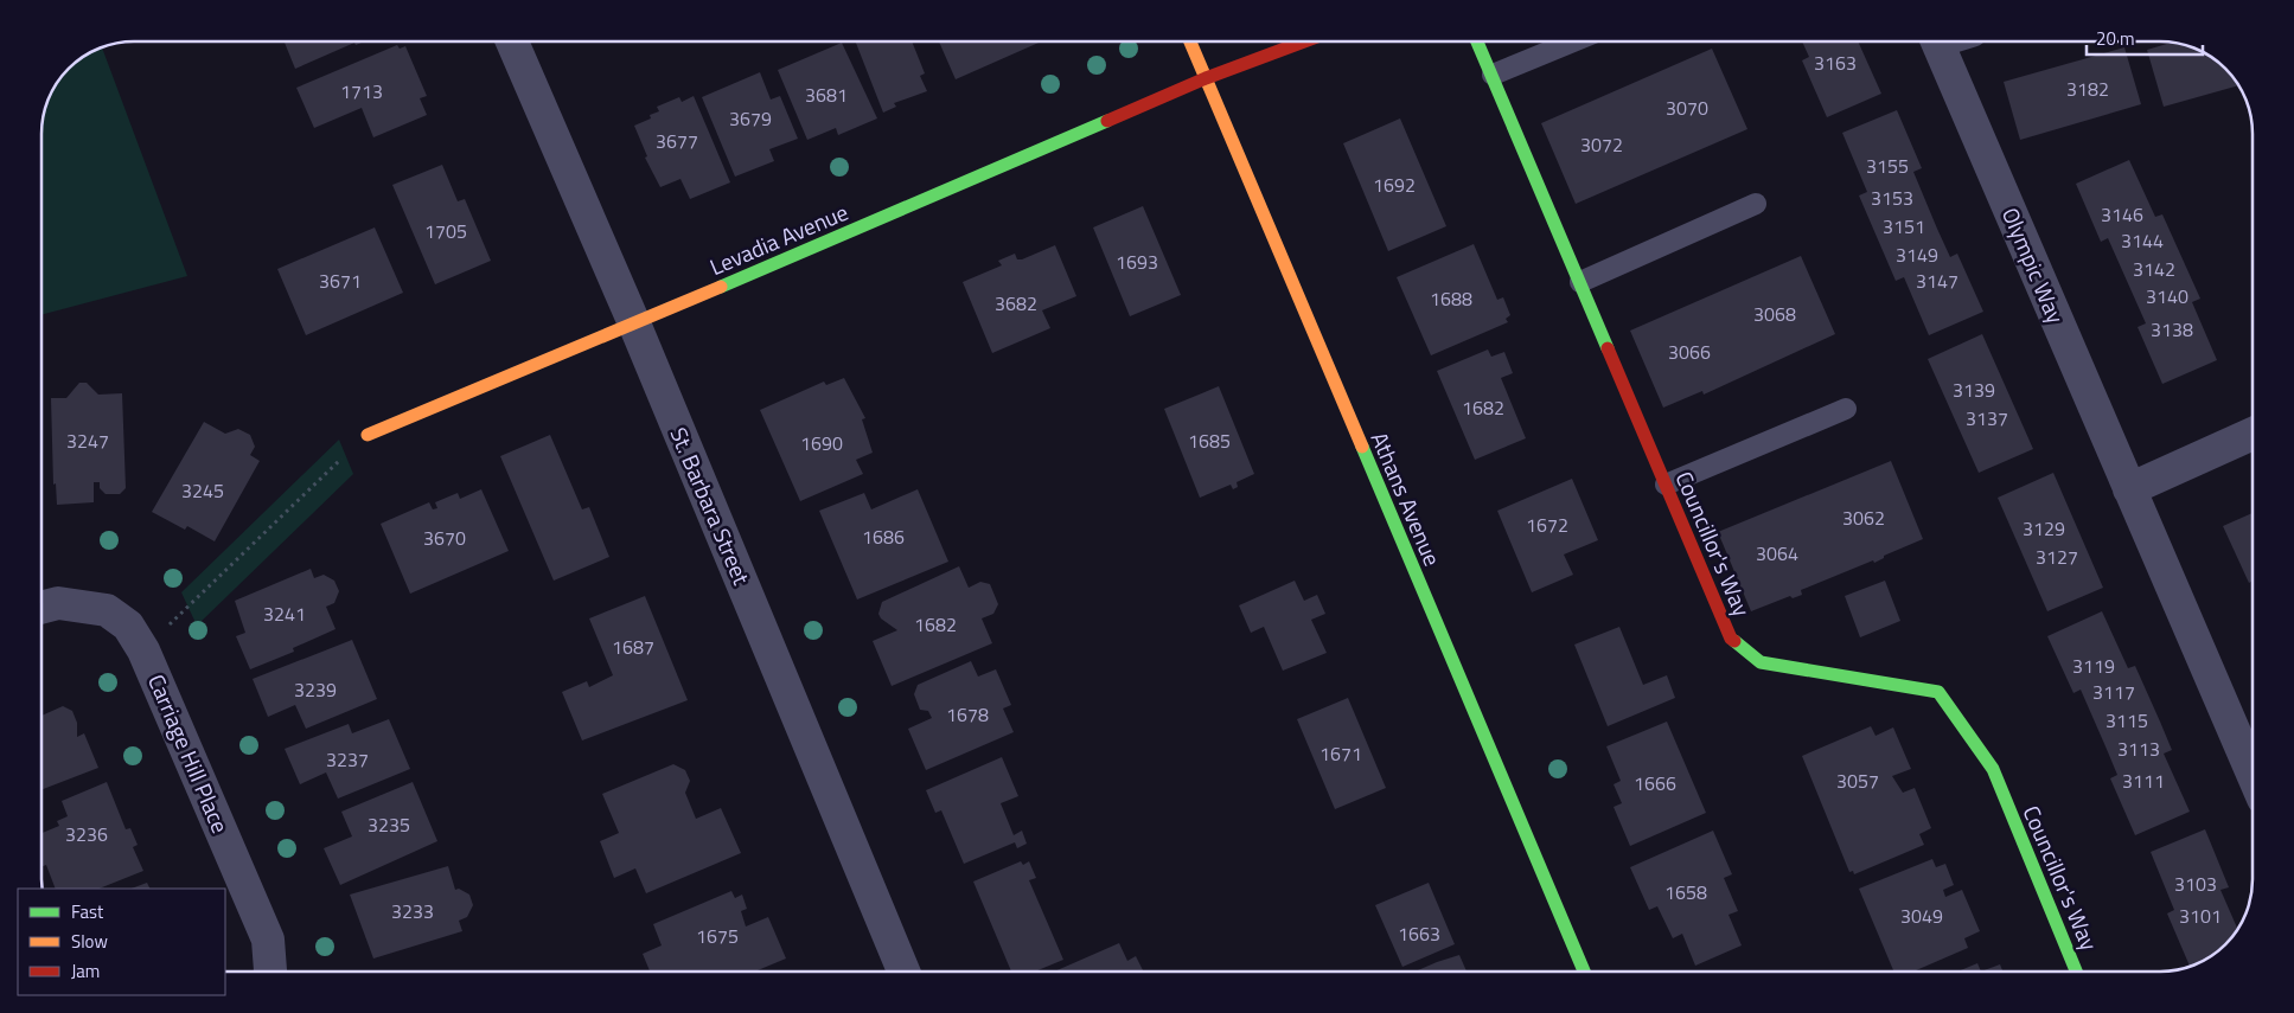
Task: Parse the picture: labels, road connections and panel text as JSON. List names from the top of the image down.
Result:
{
  "streets": {
    "street": [
      "Levadia Avenue",
      "Olympic Way",
      "Athans Avenue",
      "St. Barbara Street",
      "Councillor's Way",
      "Carriage Hill Place"
    ]
  },
  "crossings": [
    ["Levadia Avenue", "Athans Avenue"],
    ["Levadia Avenue", "St. Barbara Street"]
  ],
  "house_numbers": [
    "3163",
    "3182",
    "1713",
    "3681",
    "3070",
    "3679",
    "3677",
    "3072",
    "3155",
    "1692",
    "3153",
    "3146",
    "3151",
    "1705",
    "3144",
    "3149",
    "1693",
    "3142",
    "3671",
    "3147",
    "3140",
    "1688",
    "3682",
    "3068",
    "3138",
    "3066",
    "3139",
    "1682",
    "3137",
    "3247",
    "1685",
    "1690",
    "3245",
    "3062",
    "1672",
    "3129",
    "1686",
    "3670",
    "3064",
    "3127",
    "3241",
    "1682",
    "1687",
    "3119",
    "3239",
    "3117",
    "1678",
    "3115",
    "3113",
    "1671",
    "3237",
    "3057",
    "3111",
    "1666",
    "3235",
    "3236",
    "3103",
    "1658",
    "3233",
    "3049",
    "3101",
    "1663",
    "1675"
  ],
  "legend": ["Fast", "Slow", "Jam"],
  "scale_bar": "20 m"
}
